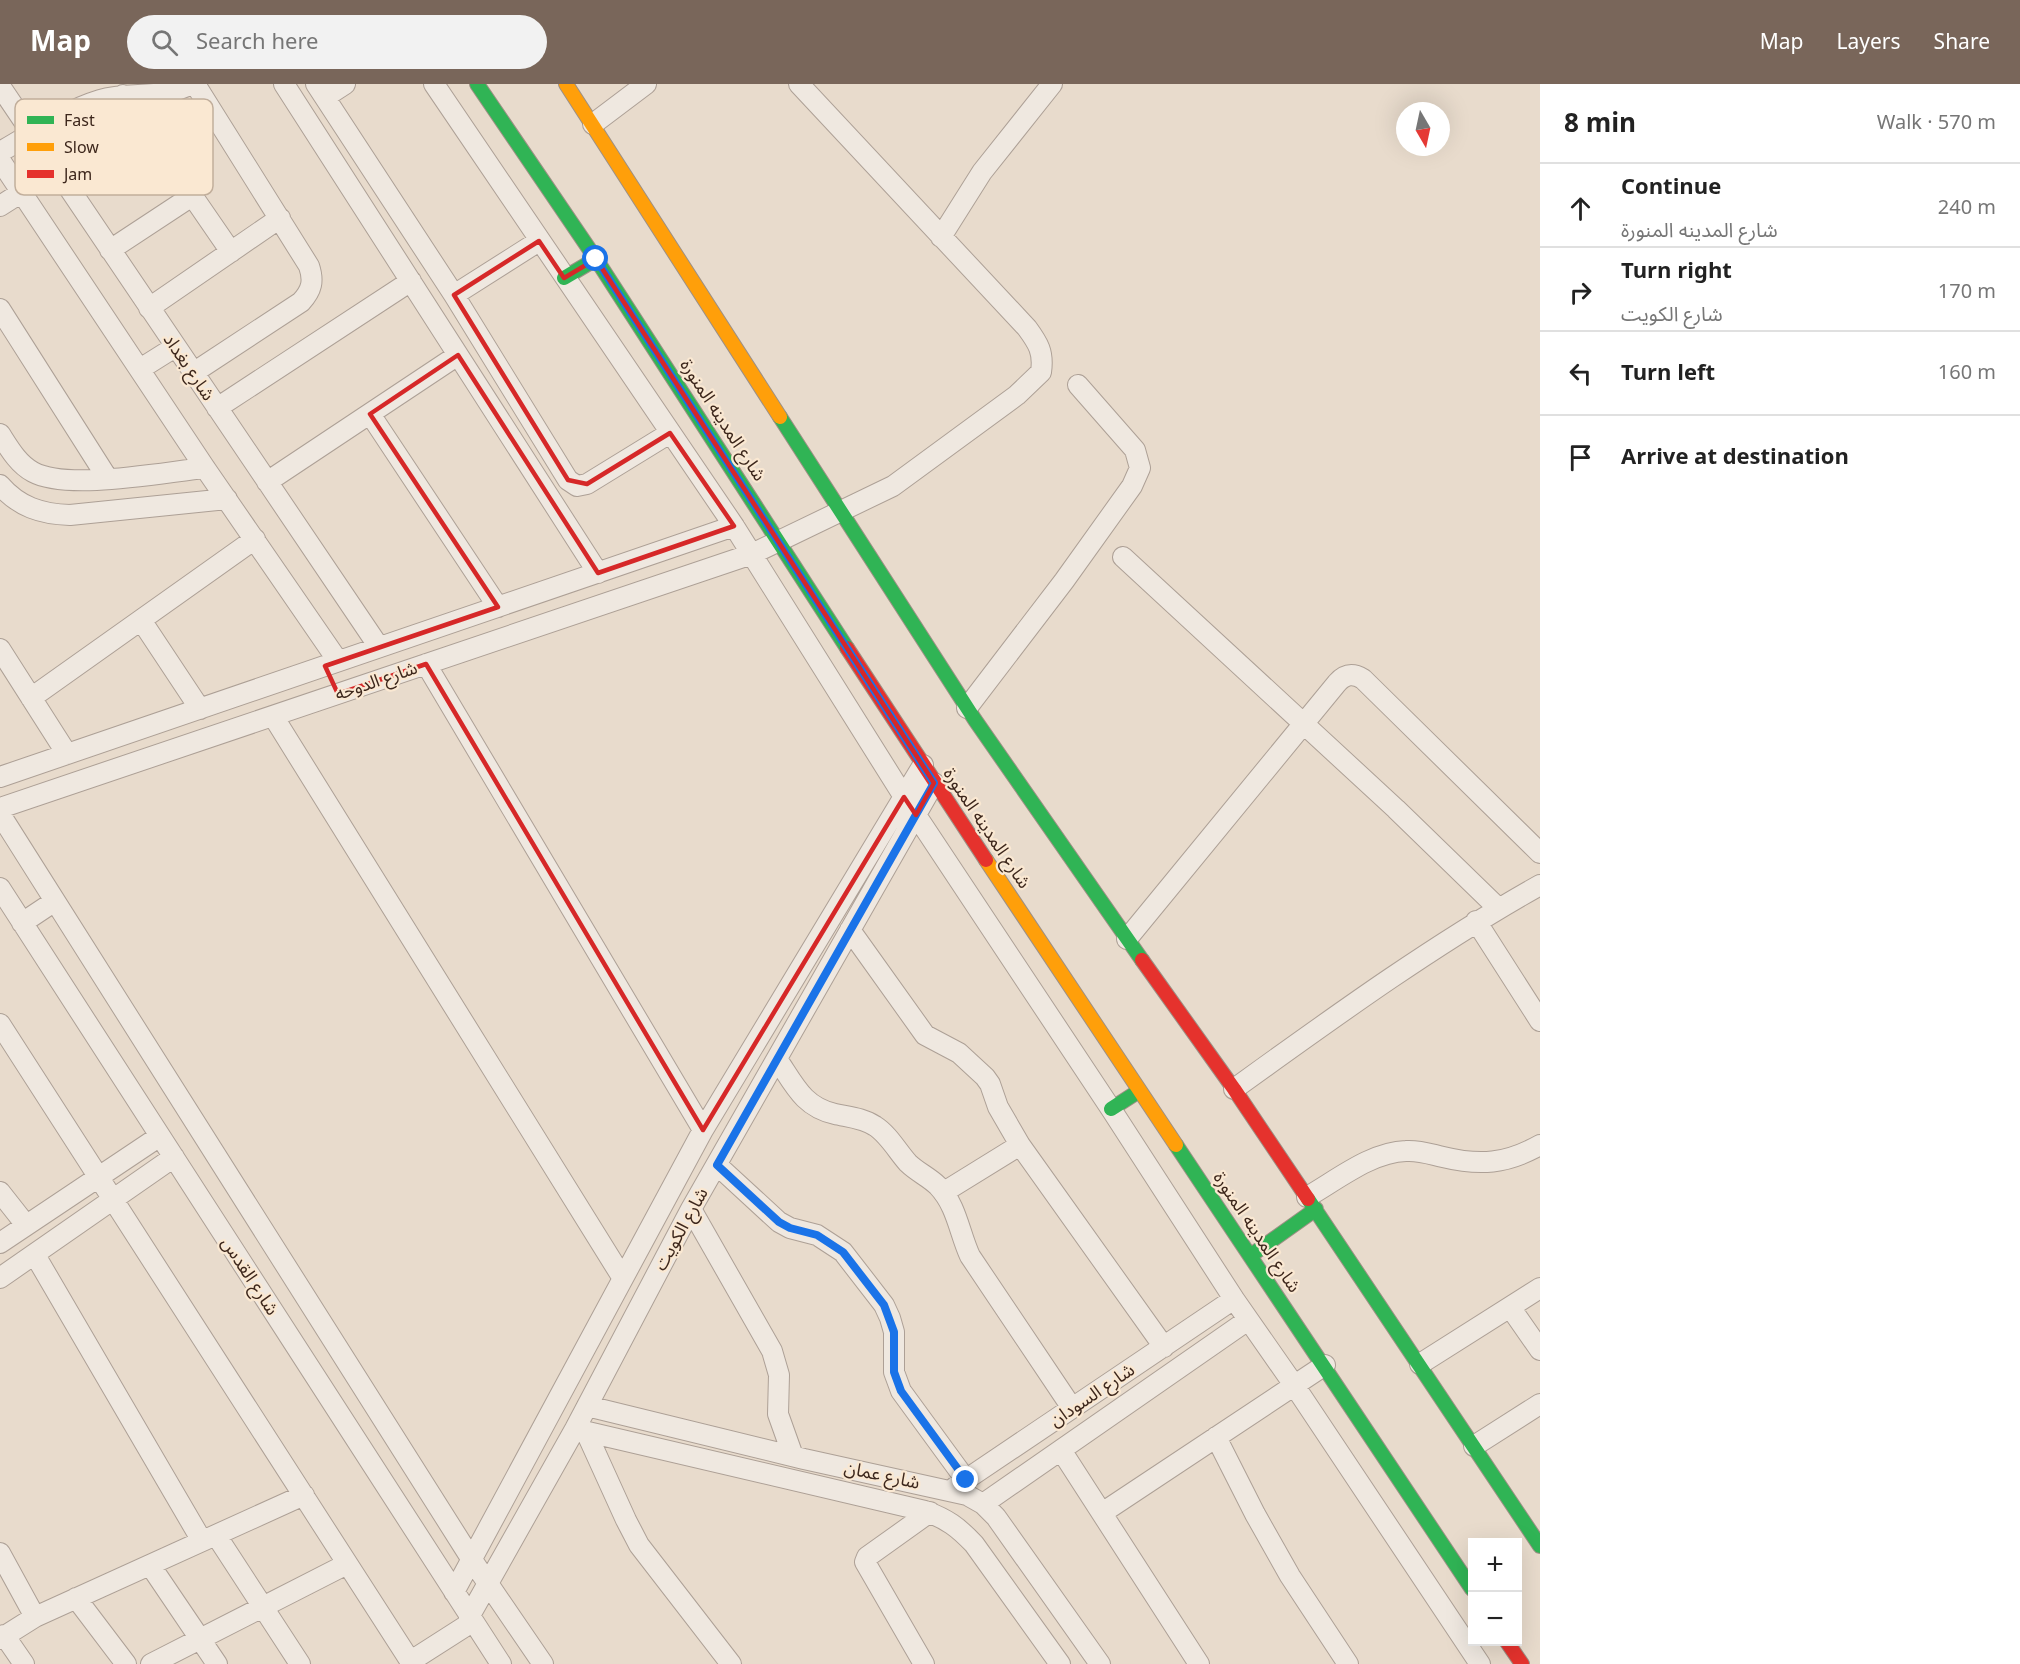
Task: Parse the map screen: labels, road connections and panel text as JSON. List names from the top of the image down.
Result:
{
  "streets": {
    "main road": ["شارع المدينه المنورة"],
    "street": [
      "شارع بغداد",
      "شارع الدوحه",
      "شارع الكويت",
      "شارع القدس",
      "شارع السودان",
      "شارع عمان"
    ]
  },
  "crossings": [
    ["شارع بغداد", "شارع الدوحه"],
    ["شارع المدينه المنورة", "شارع الدوحه"],
    ["شارع المدينه المنورة", "شارع الكويت"],
    ["شارع الكويت", "شارع القدس"],
    ["شارع الكويت", "شارع عمان"],
    ["شارع السودان", "شارع عمان"]
  ],
  "legend": ["Fast", "Slow", "Jam"],
  "north": "bottom",
  "page": {
    "header": "Map",
    "search": "Search here",
    "nav": ["Map", "Layers", "Share"],
    "heading": ["8 min", "Walk · 570 m"],
    "list": [
      ["Continue", "شارع المدينه المنورة", "240 m"],
      ["Turn right", "شارع الكويت", "170 m"],
      ["Turn left", "160 m"],
      "Arrive at destination"
    ],
    "map_buttons": ["+", "−"]
  }
}
